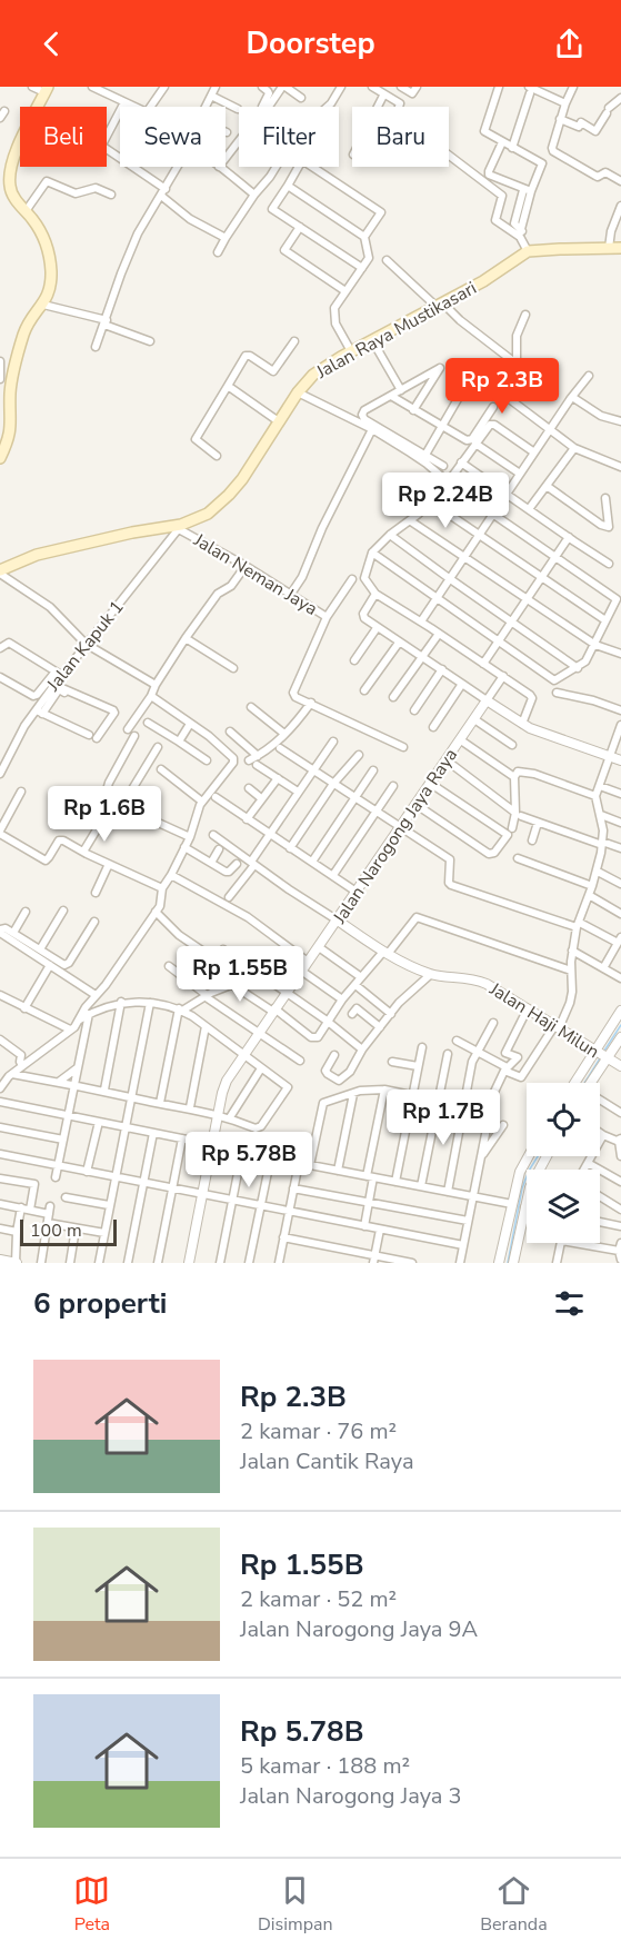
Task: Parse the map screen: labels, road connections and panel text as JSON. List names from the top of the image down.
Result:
{
  "streets": {
    "main road": ["Jalan Raya Mustikasari"],
    "street": [
      "Jalan Neman Jaya",
      "Jalan Kapuk 1",
      "Jalan Narogong Jaya Raya",
      "Jalan Haji Milun"
    ]
  },
  "crossings": [
    ["Jalan Raya Mustikasari", "Jalan Neman Jaya"],
    ["Jalan Raya Mustikasari", "Jalan Kapuk 1"],
    ["Jalan Neman Jaya", "Jalan Kapuk 1"],
    ["Jalan Narogong Jaya Raya", "Jalan Haji Milun"]
  ],
  "scale_bar": "100 m",
  "page": {
    "header": "Doorstep",
    "chip": [
      "Beli",
      "Sewa",
      "Filter",
      "Baru"
    ],
    "price": [
      "Rp 2.3B",
      "Rp 2.24B",
      "Rp 1.6B",
      "Rp 1.55B",
      "Rp 1.7B",
      "Rp 5.78B"
    ],
    "scale": "100 m",
    "heading": "6 properti",
    "list": [
      {
        "name": "Rp 2.3B",
        "note": "2 kamar · 76 m² · Jalan Cantik Raya"
      },
      {
        "name": "Rp 1.55B",
        "note": "2 kamar · 52 m² · Jalan Narogong Jaya 9A"
      },
      {
        "name": "Rp 5.78B",
        "note": "5 kamar · 188 m² · Jalan Narogong Jaya 3"
      }
    ],
    "tabs": ["Peta", "Disimpan", "Beranda"]
  }
}
